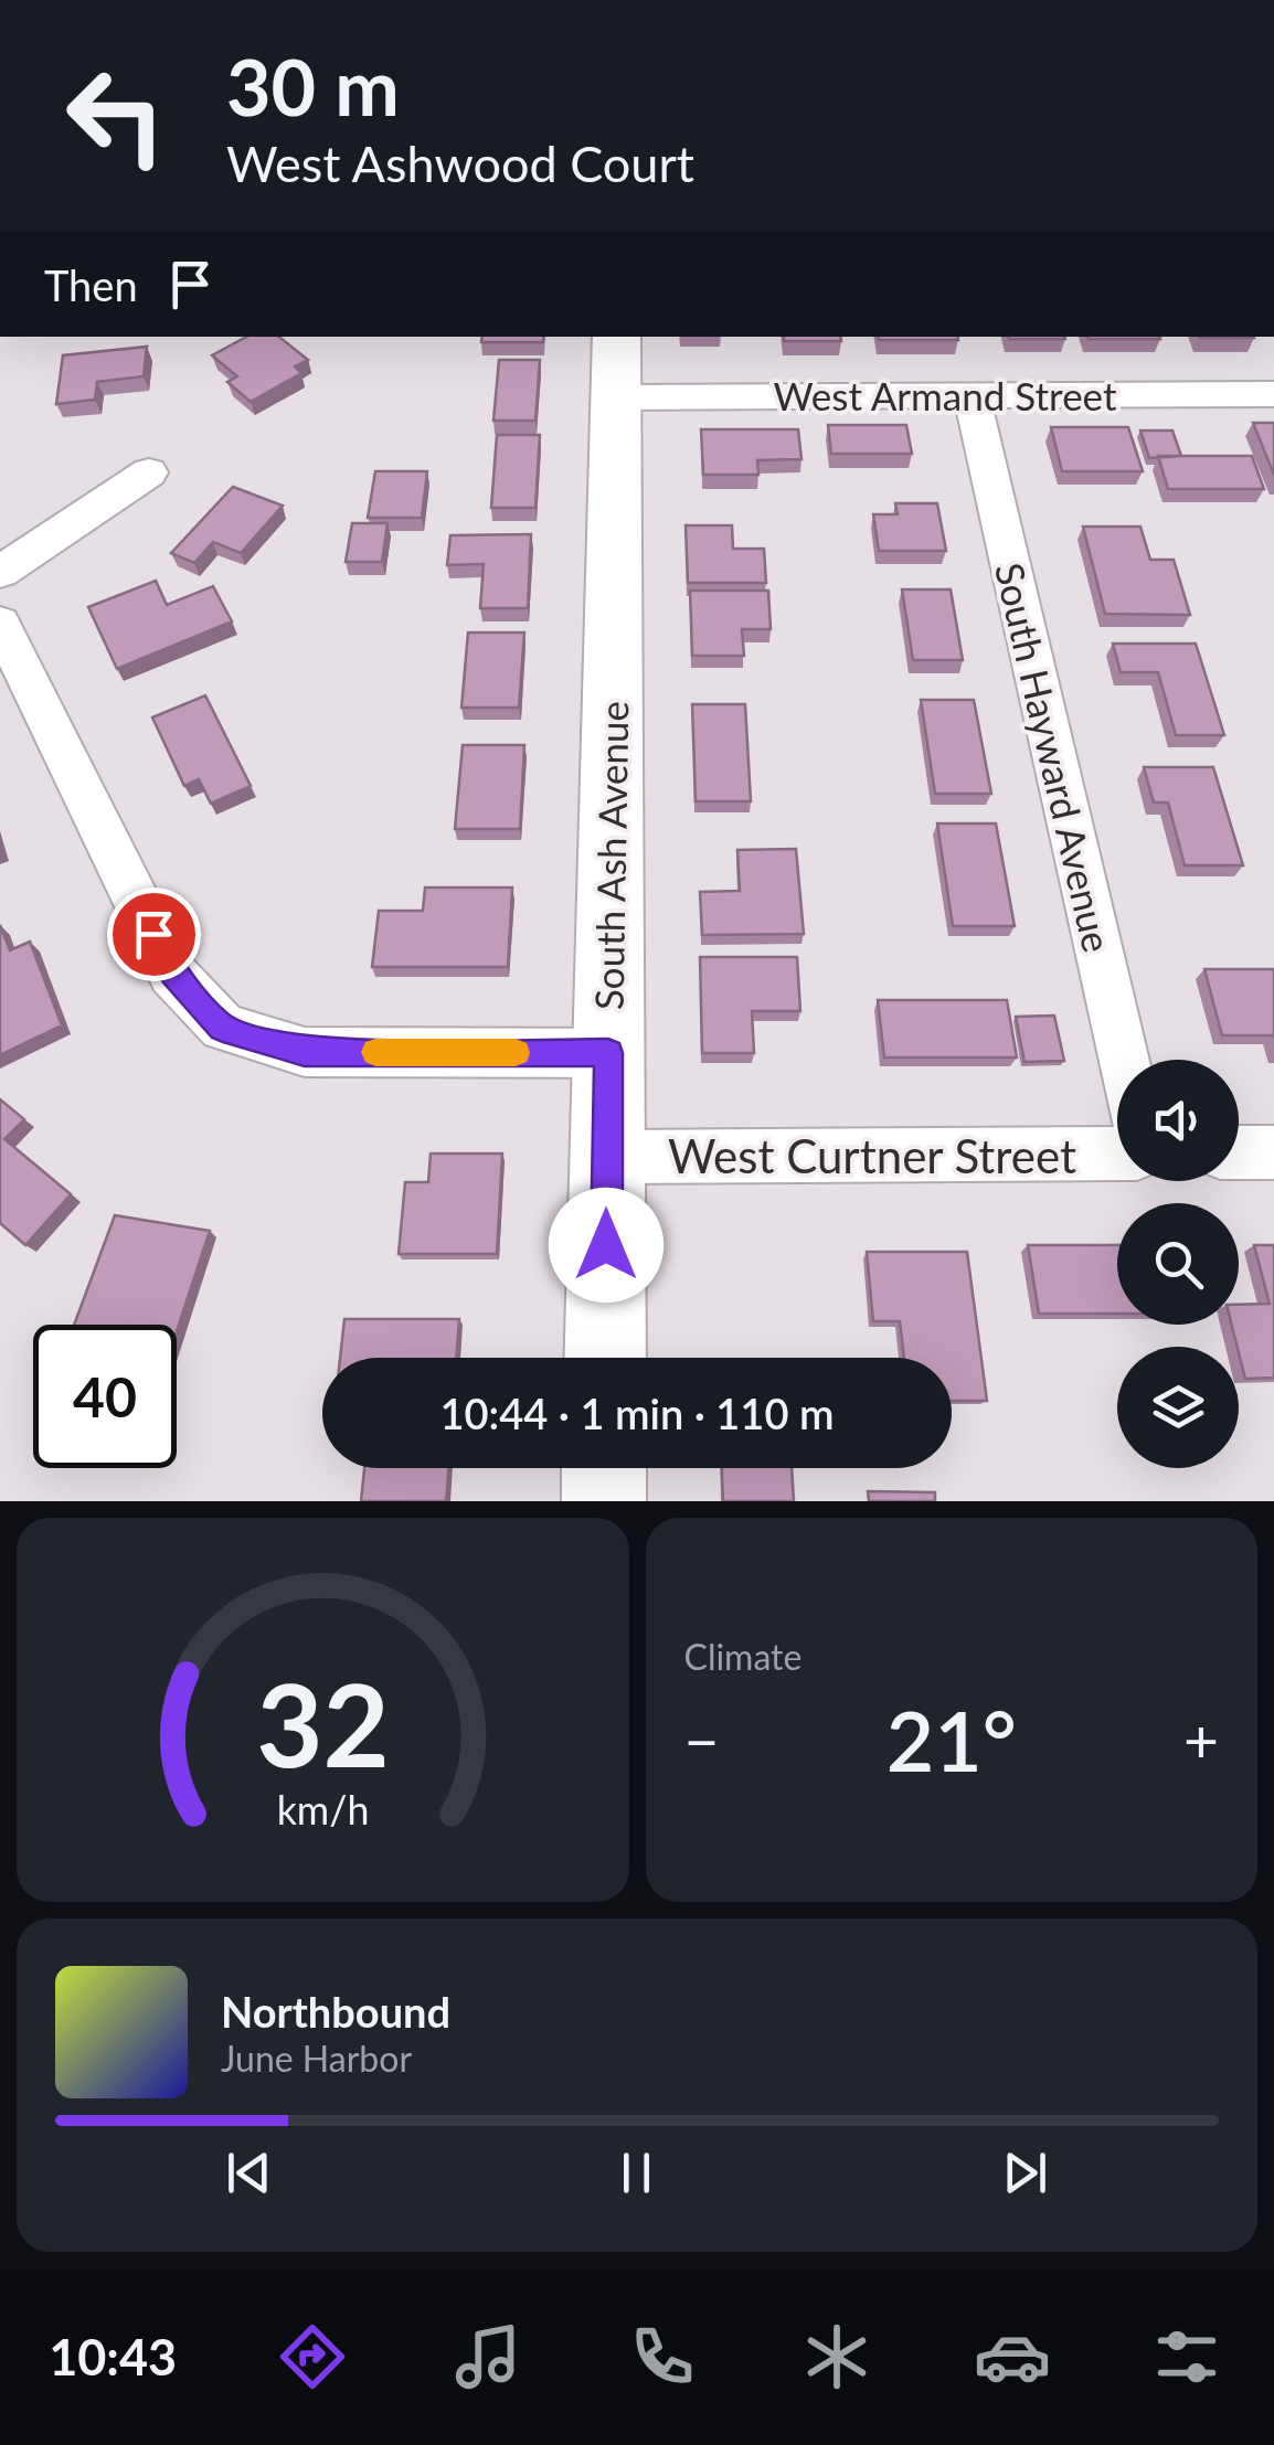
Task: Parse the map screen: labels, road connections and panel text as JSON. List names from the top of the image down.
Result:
{
  "streets": {
    "street": [
      "West Armand Street",
      "South Hayward Avenue",
      "South Ash Avenue",
      "West Curtner Street"
    ]
  },
  "crossings": [
    ["West Armand Street", "South Hayward Avenue"],
    ["West Armand Street", "South Ash Avenue"],
    ["South Ash Avenue", "West Curtner Street"]
  ],
  "page": {
    "turn": ["30 m", "West Ashwood Court"],
    "then": "Then",
    "limit": "40",
    "trip": "10:44 · 1 min · 110 m",
    "tile": "Climate",
    "heat": ["−", "21°", "+"],
    "song": ["Northbound", "June Harbor"],
    "tabs": "10:43",
    "gauge": ["32", "km/h"]
  }
}
